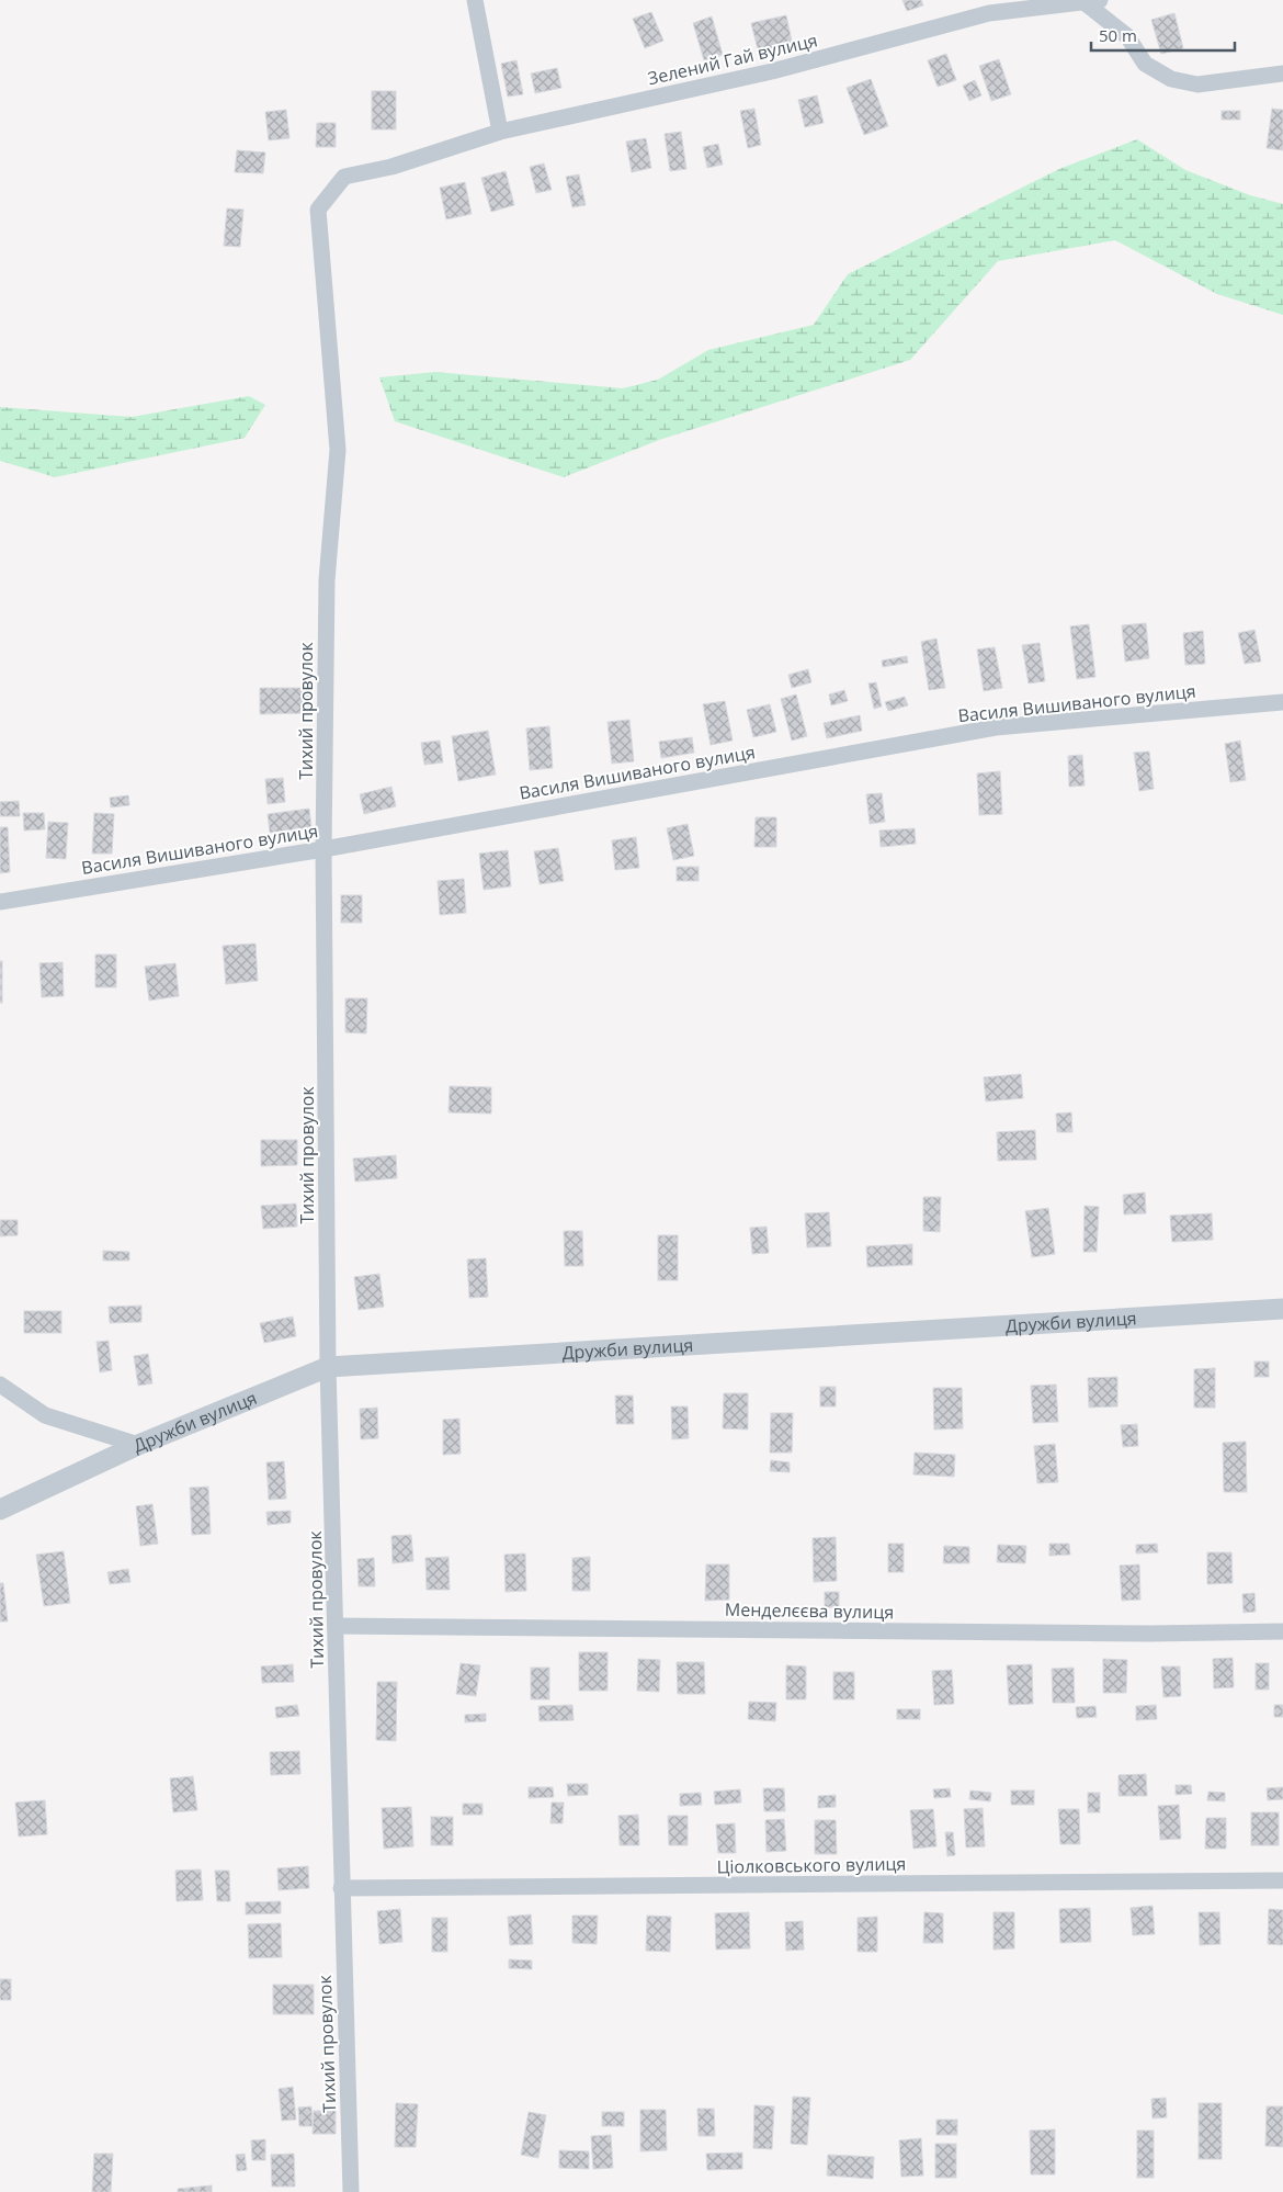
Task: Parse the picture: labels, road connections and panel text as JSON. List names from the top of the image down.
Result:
{
  "streets": {
    "street": [
      "Зелений Гай вулиця",
      "Василя Вишиваного вулиця",
      "Тихий провулок",
      "Дружби вулиця",
      "Менделєєва вулиця",
      "Ціолковського вулиця"
    ]
  },
  "crossings": [
    ["Зелений Гай вулиця", "Тихий провулок"],
    ["Василя Вишиваного вулиця", "Тихий провулок"],
    ["Тихий провулок", "Дружби вулиця"],
    ["Тихий провулок", "Менделєєва вулиця"],
    ["Тихий провулок", "Ціолковського вулиця"]
  ],
  "scale_bar": "50 m"
}
